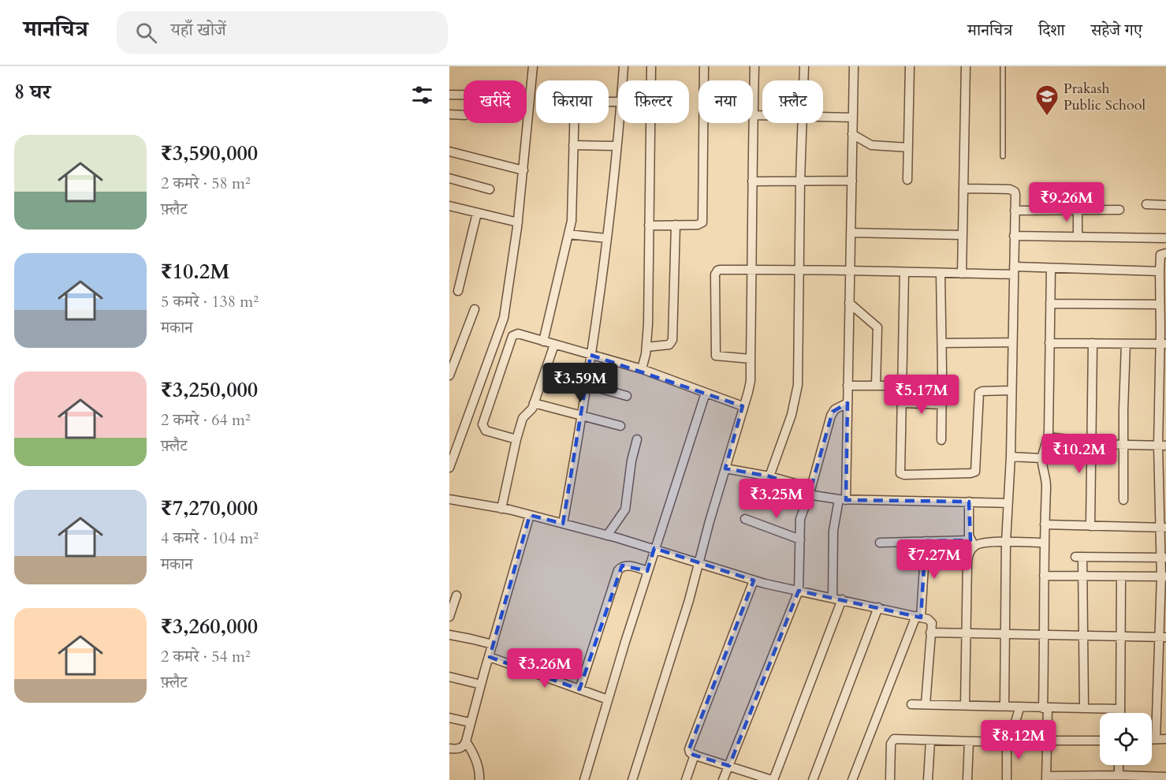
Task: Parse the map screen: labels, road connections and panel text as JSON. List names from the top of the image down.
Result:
{
  "places": {
    "school or university": ["Prakash Public School"]
  },
  "page": {
    "header": "मानचित्र",
    "search": "यहाँ खोजें",
    "nav": ["मानचित्र", "दिशा", "सहेजे गए"],
    "heading": "8 घर",
    "chip": [
      "खरीदें",
      "किराया",
      "फ़िल्टर",
      "नया",
      "फ़्लैट"
    ],
    "list": [
      {
        "name": "₹3,590,000",
        "note": "2 कमरे · 58 m² · फ़्लैट"
      },
      {
        "name": "₹10.2M",
        "note": "5 कमरे · 138 m² · मकान"
      },
      {
        "name": "₹3,250,000",
        "note": "2 कमरे · 64 m² · फ़्लैट"
      },
      {
        "name": "₹7,270,000",
        "note": "4 कमरे · 104 m² · मकान"
      },
      {
        "name": "₹3,260,000",
        "note": "2 कमरे · 54 m² · फ़्लैट"
      }
    ],
    "price": [
      "₹9.26M",
      "₹3.59M",
      "₹5.17M",
      "₹10.2M",
      "₹3.25M",
      "₹7.27M",
      "₹3.26M",
      "₹8.12M"
    ]
  }
}
